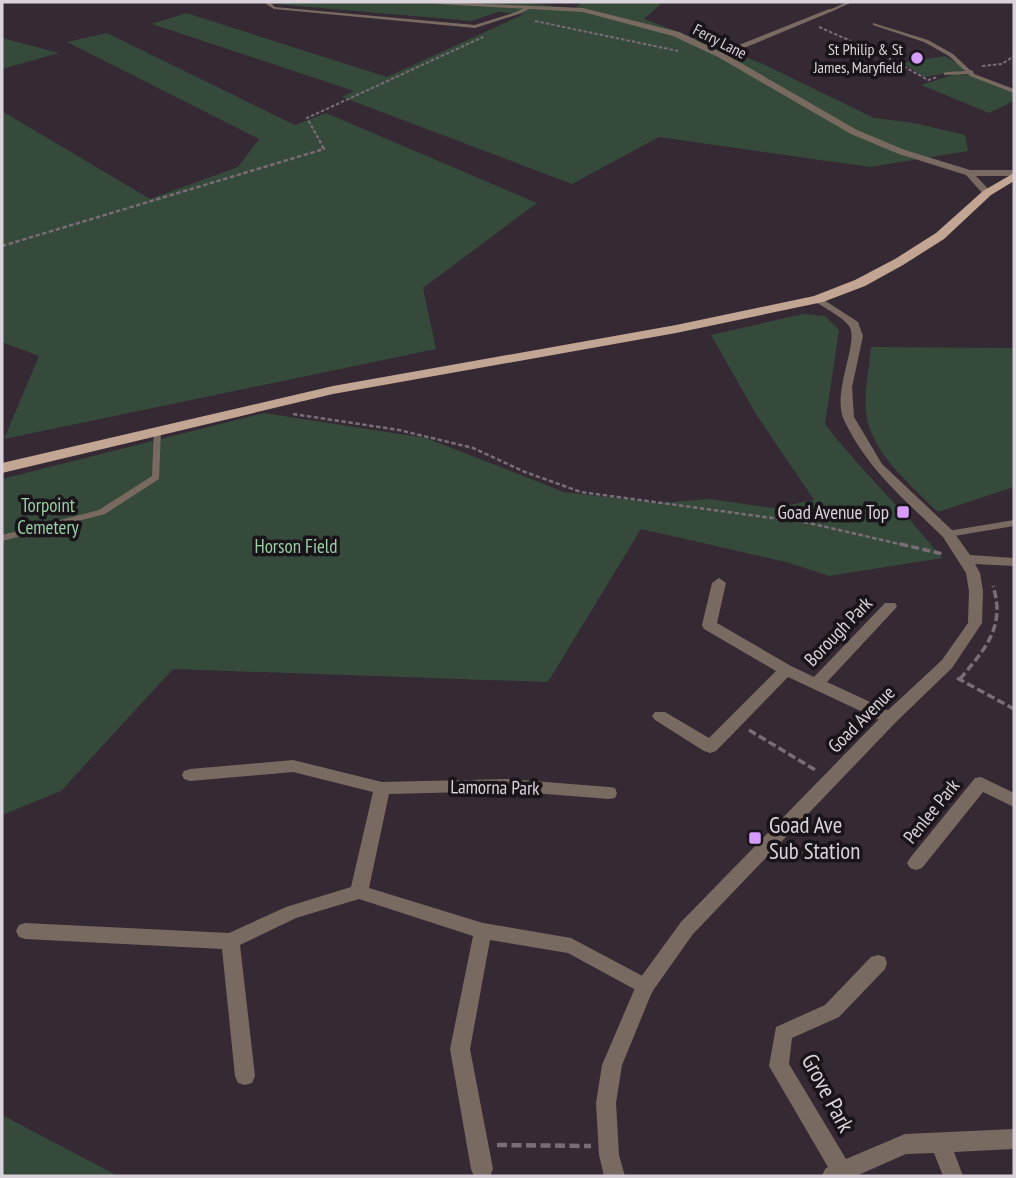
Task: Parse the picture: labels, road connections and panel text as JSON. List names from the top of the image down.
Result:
{
  "streets": {
    "street": [
      "Ferry Lane",
      "Borough Park",
      "Goad Avenue",
      "Lamorna Park",
      "Penlee Park",
      "Grove Park"
    ]
  },
  "crossings": [
    ["Borough Park", "Goad Avenue"]
  ],
  "parks": ["Torpoint Cemetery", "Horson Field"],
  "places": {
    "other": ["St Philip & St James, Maryfield"],
    "transit": ["Goad Avenue Top", "Goad Ave Sub Station"]
  }
}
